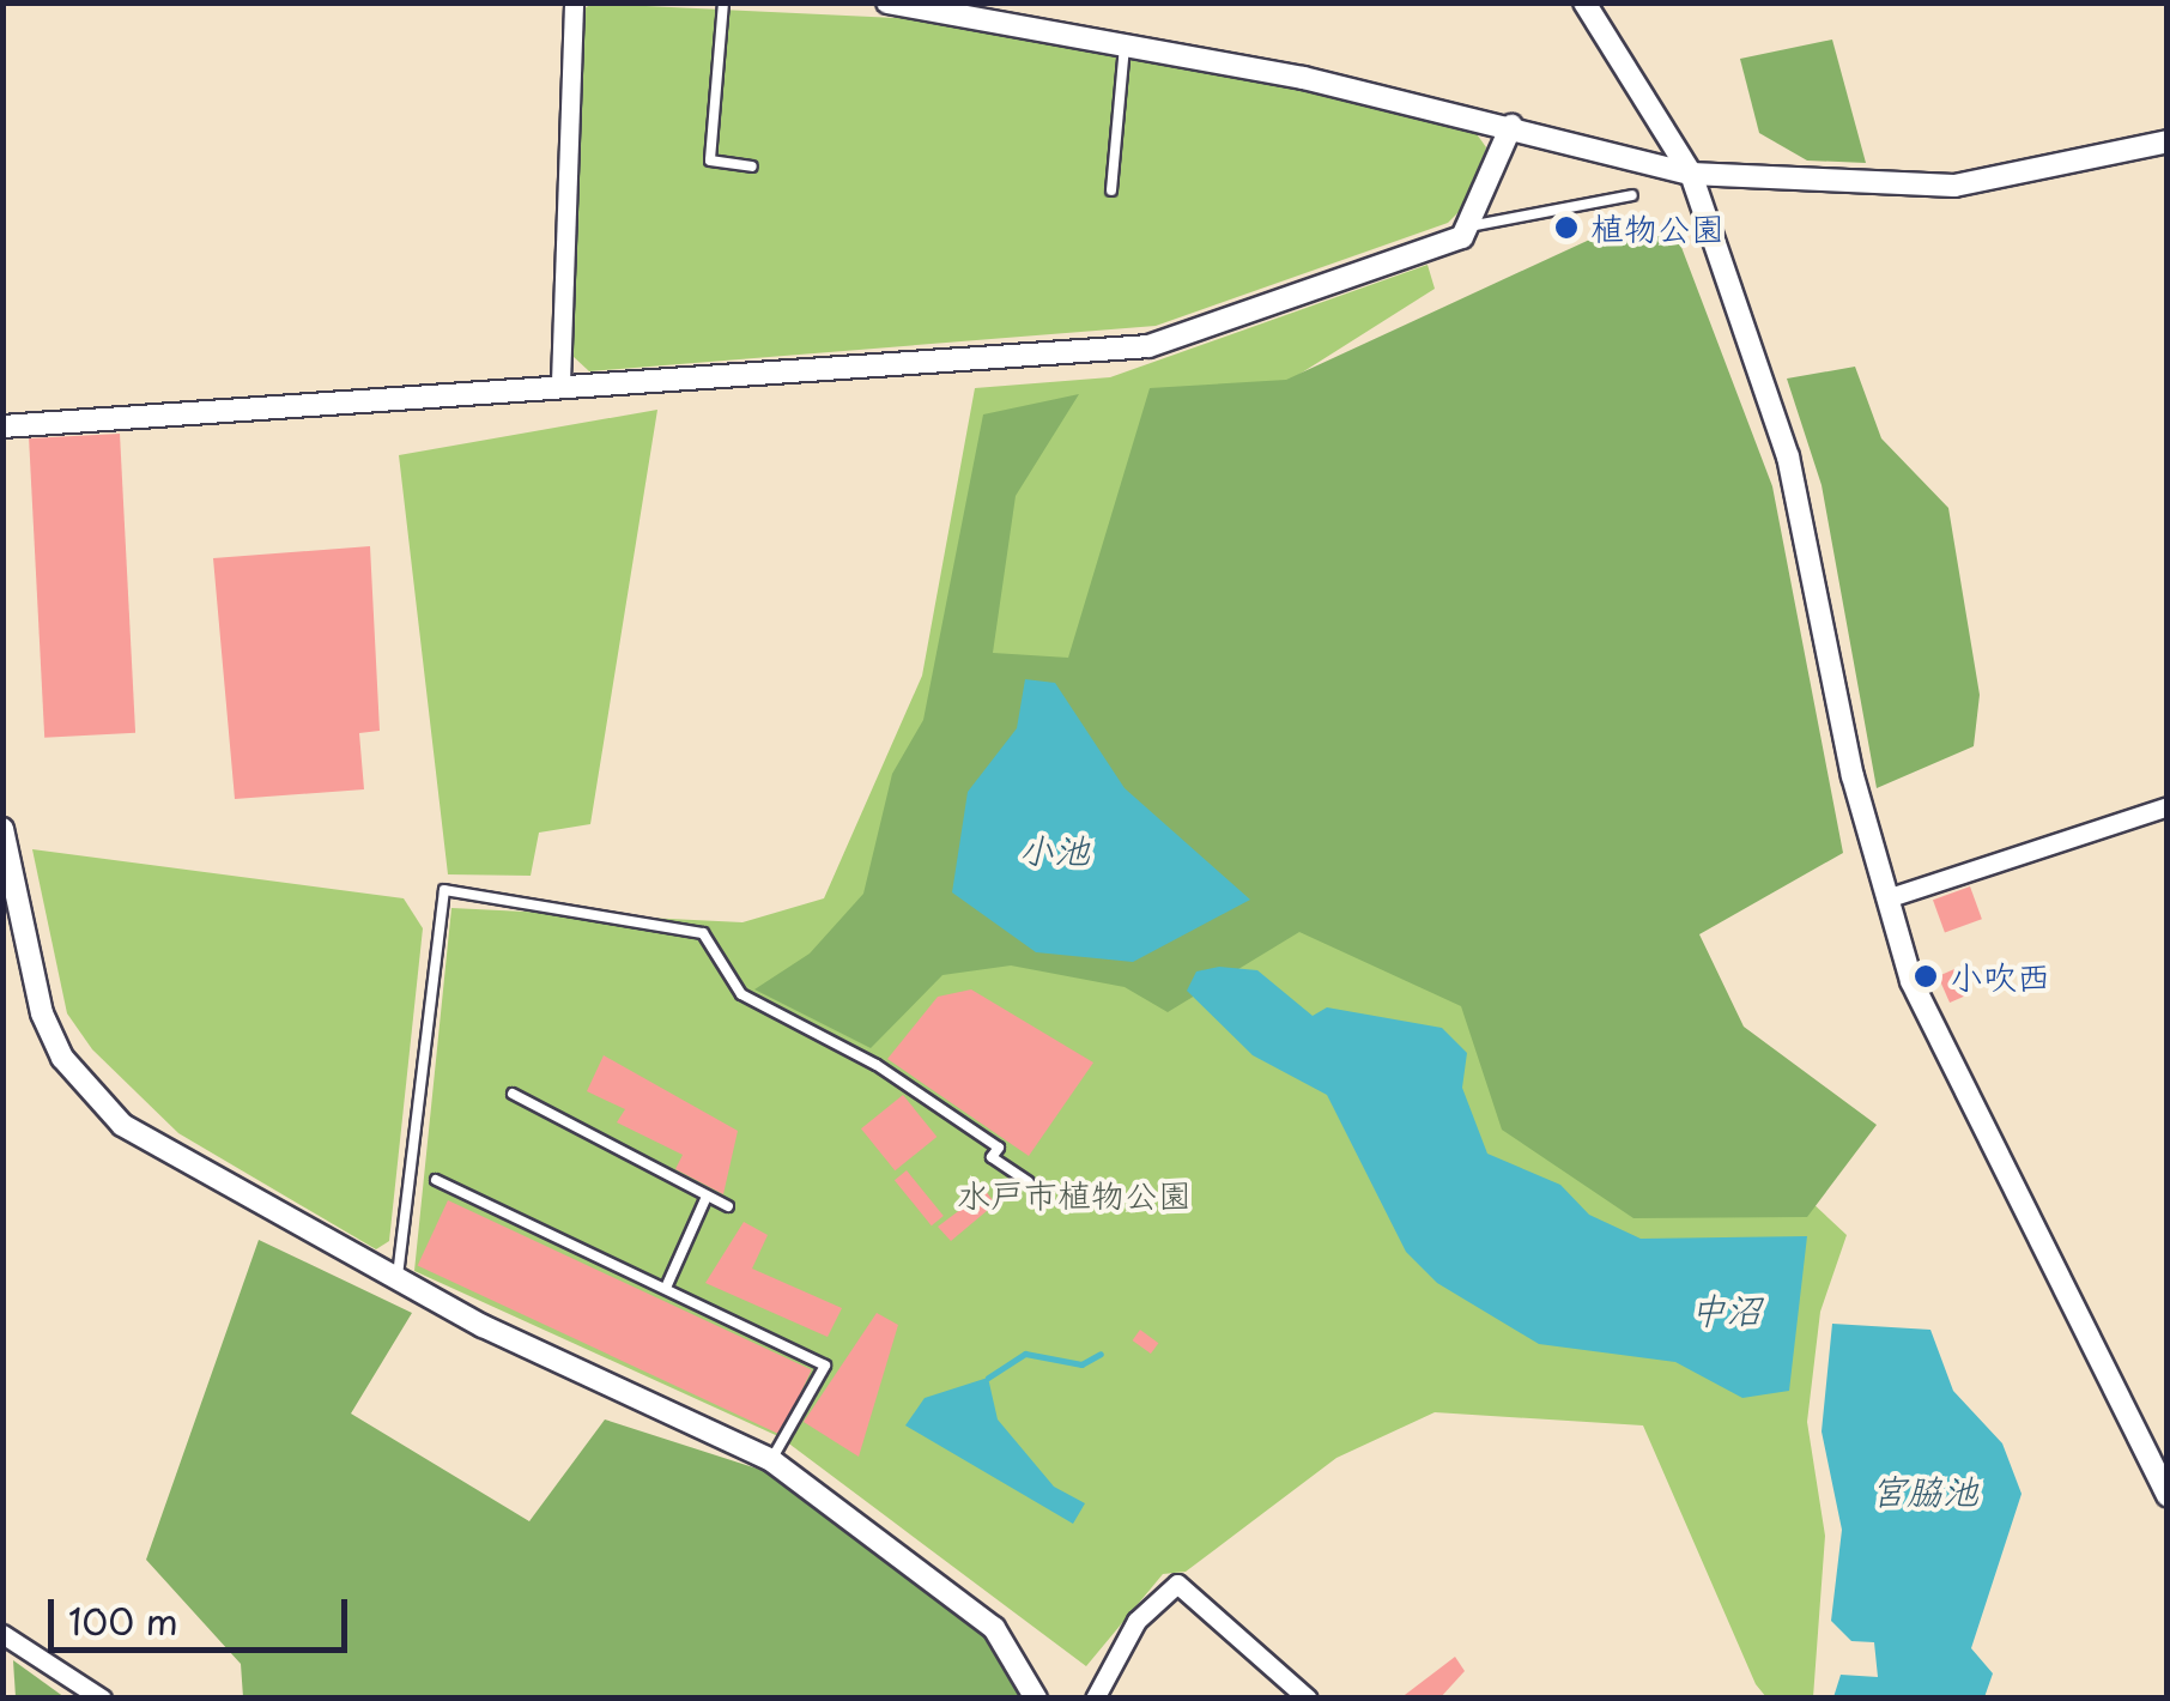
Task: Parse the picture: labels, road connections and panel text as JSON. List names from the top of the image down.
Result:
{
  "water": ["小池", "中沼", "宮脇池"],
  "parks": ["水戸市植物公園"],
  "places": ["植物公園", "小吹西"],
  "scale_bar": "100 m"
}
